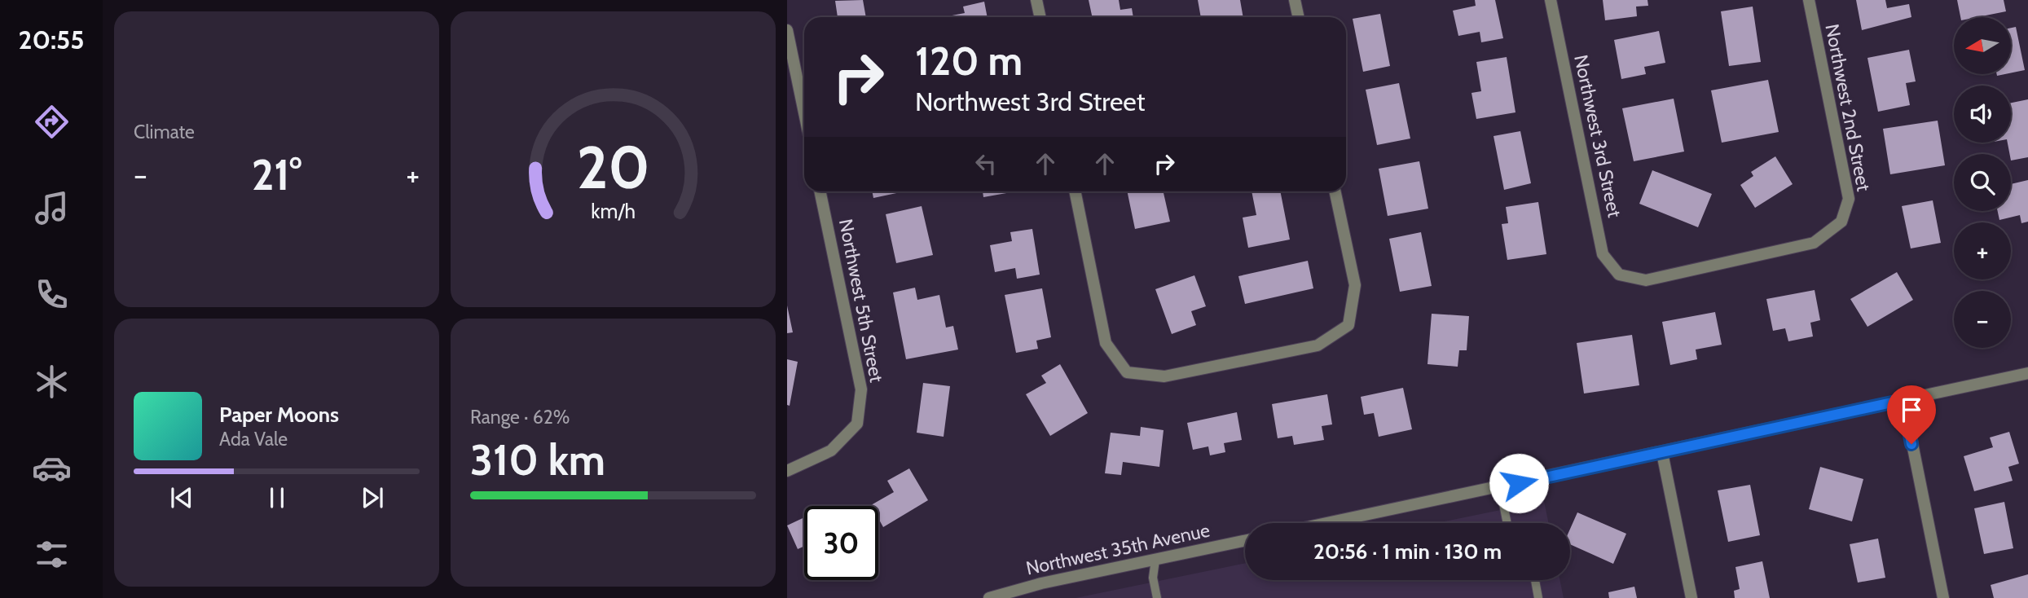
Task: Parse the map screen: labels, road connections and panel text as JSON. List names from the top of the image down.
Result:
{
  "streets": {
    "street": [
      "Northwest 2nd Street",
      "Northwest 3rd Street",
      "Northwest 5th Street",
      "Northwest 35th Avenue"
    ]
  },
  "crossings": [
    ["Northwest 2nd Street", "Northwest 3rd Street"]
  ],
  "north": "left",
  "page": {
    "tabs": "20:55",
    "tile": [
      "Climate",
      ["Range · 62%", "310 km"]
    ],
    "map_buttons": ["+", "−"],
    "turn": ["120 m", "Northwest 3rd Street"],
    "heat": ["−", "21°", "+"],
    "song": ["Paper Moons", "Ada Vale"],
    "limit": "30",
    "trip": "20:56 · 1 min · 130 m",
    "gauge": ["20", "km/h"]
  }
}
